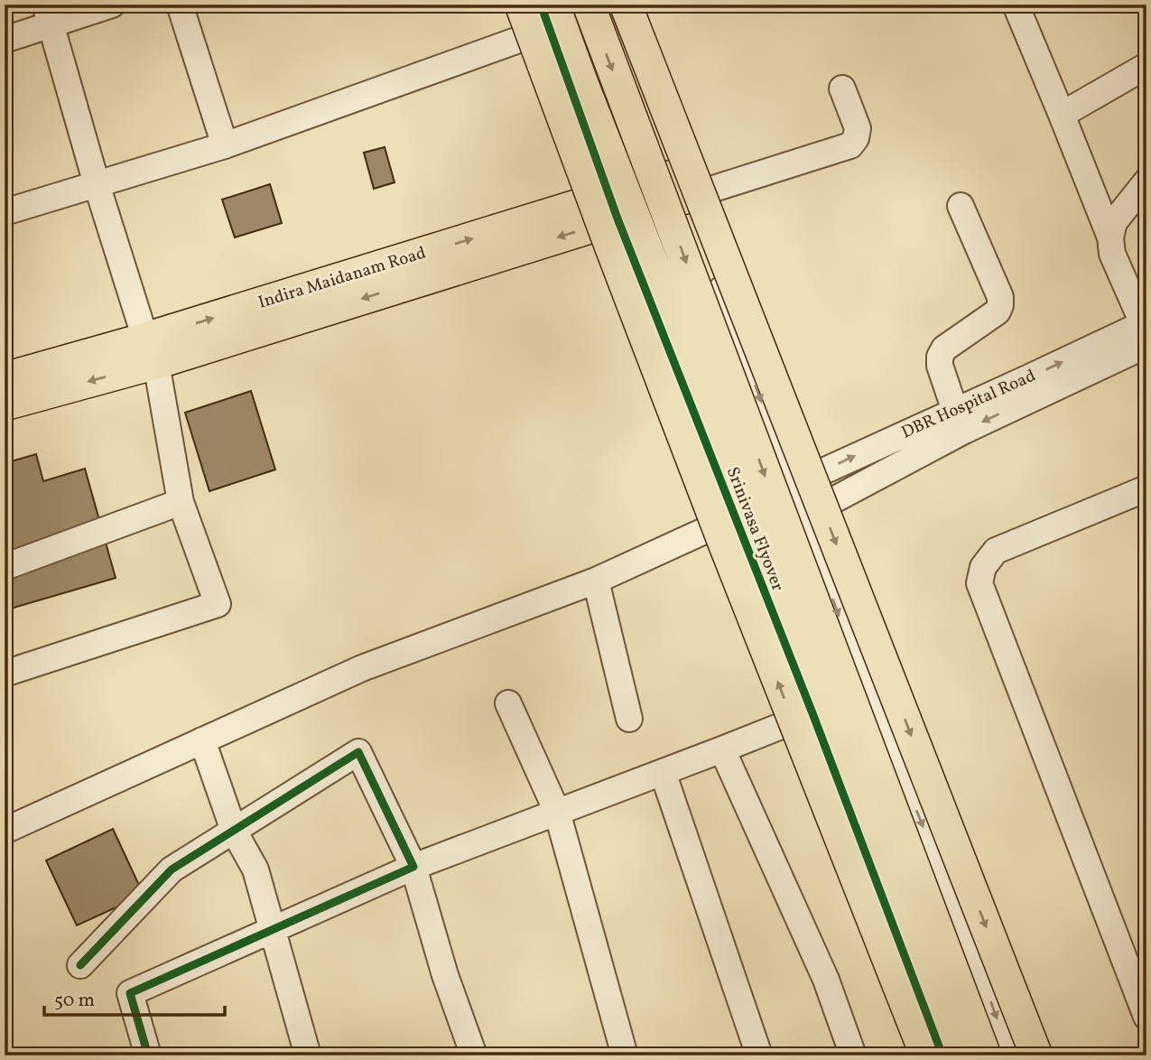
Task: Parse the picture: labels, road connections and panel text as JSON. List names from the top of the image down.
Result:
{
  "streets": {
    "main road": ["Indira Maidanam Road", "Srinivasa Flyover"],
    "street": ["DBR Hospital Road"]
  },
  "scale_bar": "50 m"
}
